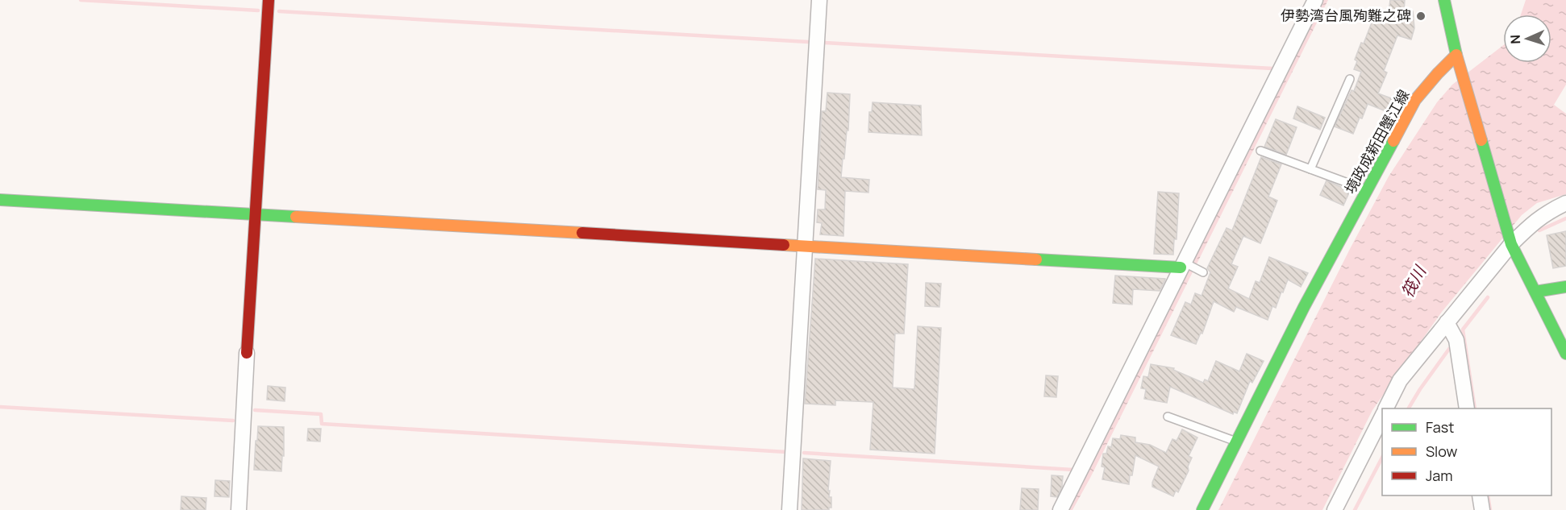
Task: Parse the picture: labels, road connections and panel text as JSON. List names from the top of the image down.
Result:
{
  "streets": {
    "street": ["境政成新田蟹江線"]
  },
  "water": ["筏川"],
  "places": ["伊勢湾台風殉難之碑"],
  "legend": ["Fast", "Slow", "Jam"],
  "north": "left"
}
